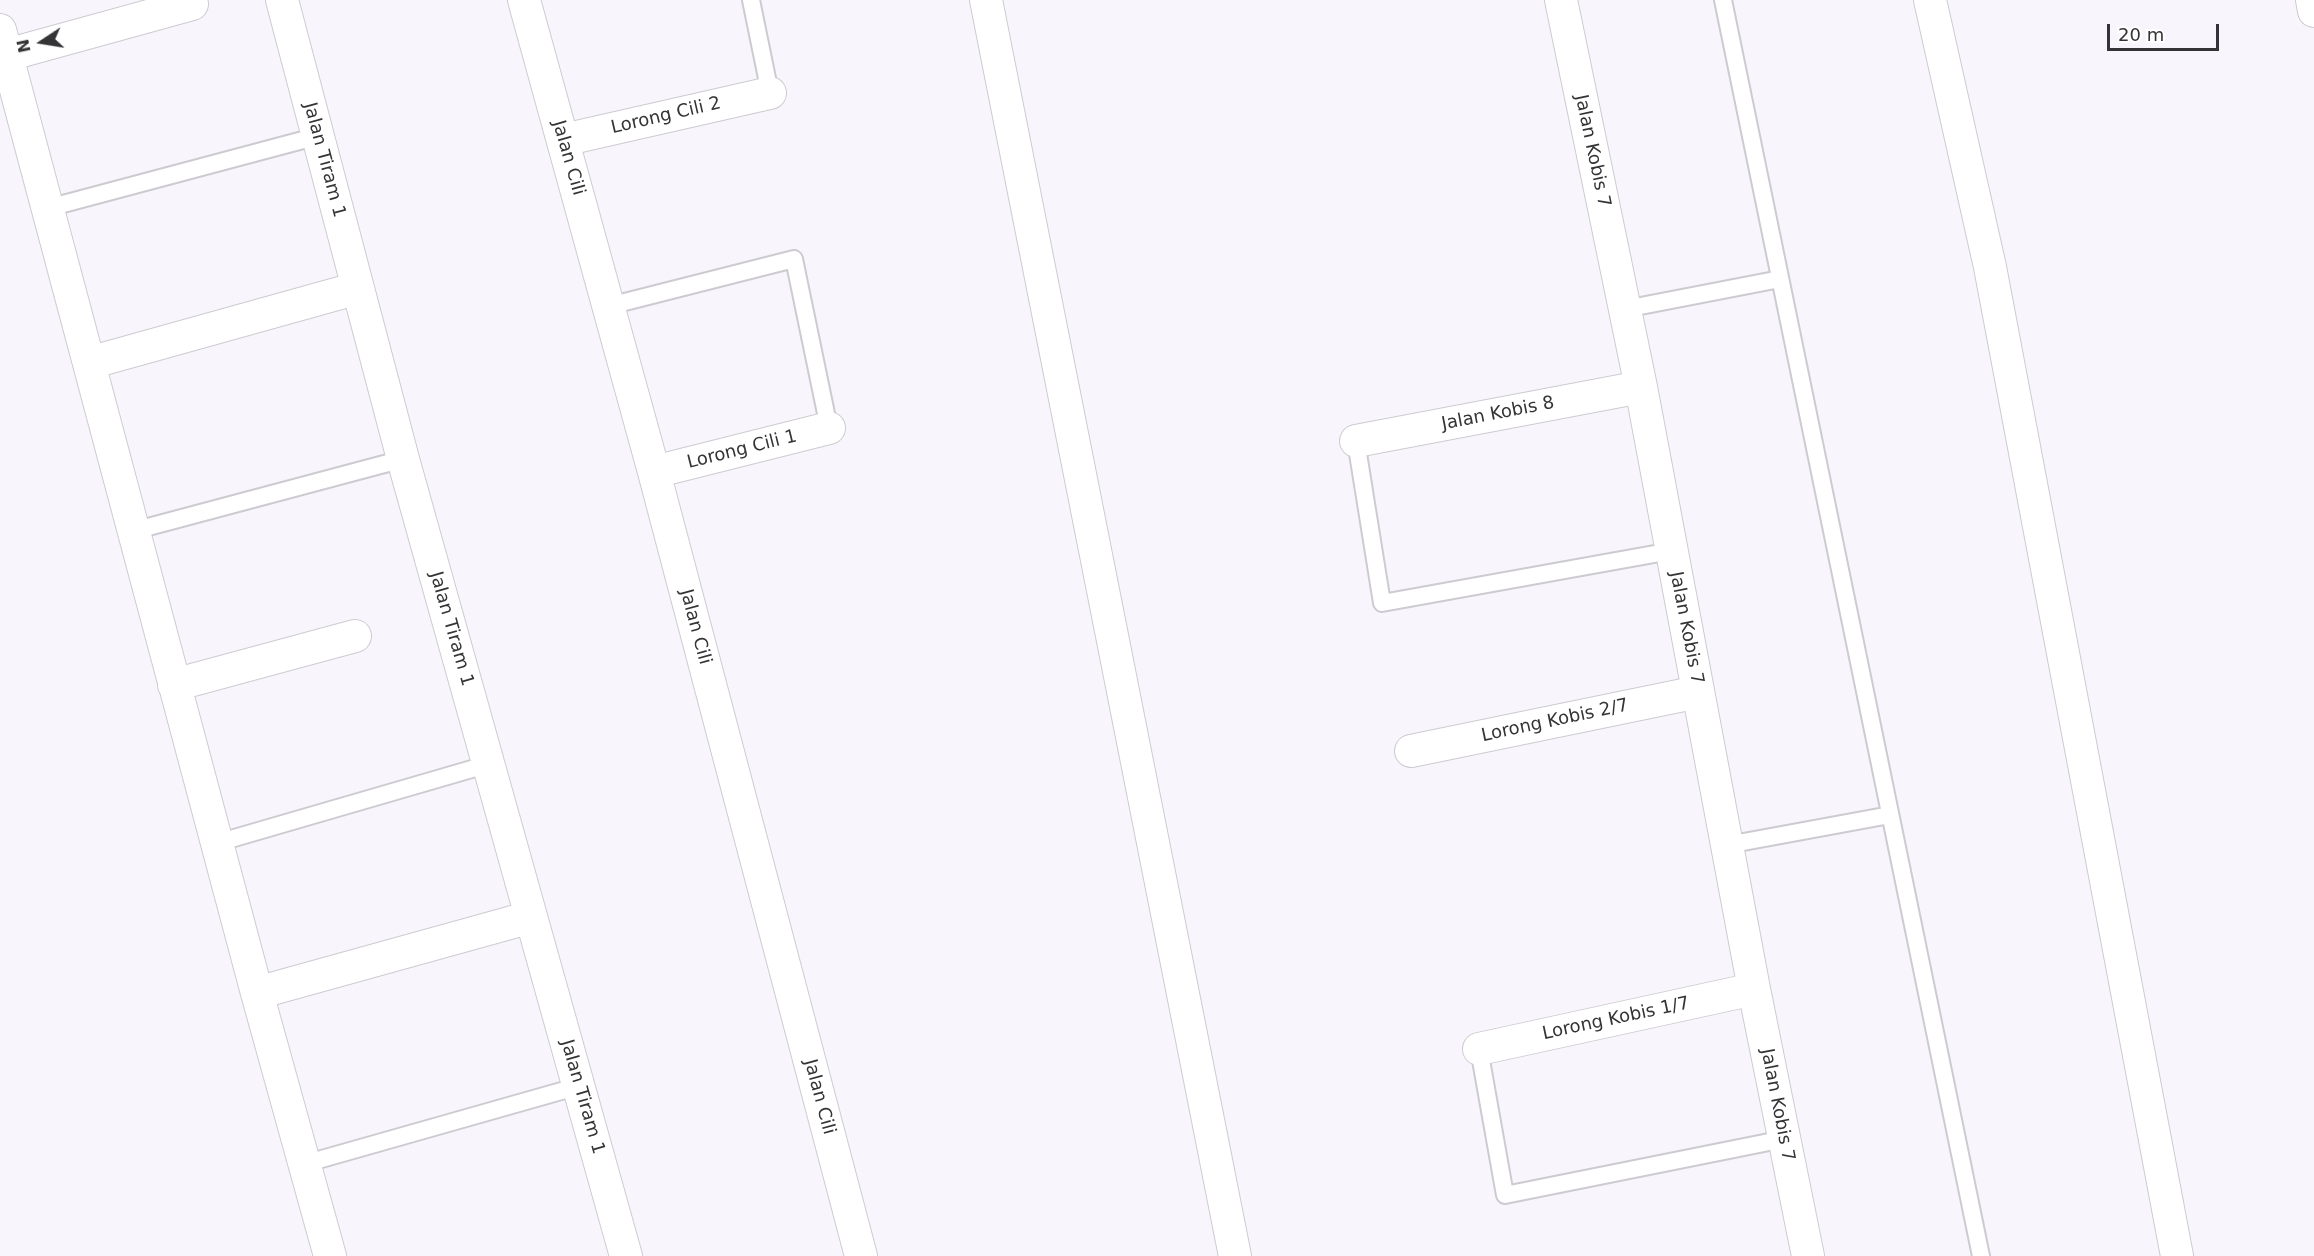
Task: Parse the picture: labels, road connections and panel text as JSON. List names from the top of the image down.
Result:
{
  "streets": {
    "street": [
      "Lorong Cili 2",
      "Jalan Kobis 7",
      "Jalan Cili",
      "Jalan Tiram 1",
      "Jalan Kobis 8",
      "Lorong Cili 1",
      "Lorong Kobis 2/7",
      "Lorong Kobis 1/7"
    ]
  },
  "crossings": [
    ["Lorong Cili 2", "Jalan Cili"],
    ["Jalan Kobis 7", "Jalan Kobis 8"],
    ["Jalan Kobis 7", "Lorong Kobis 2/7"],
    ["Jalan Kobis 7", "Lorong Kobis 1/7"],
    ["Jalan Cili", "Lorong Cili 1"]
  ],
  "scale_bar": "20 m",
  "north": "left"
}
